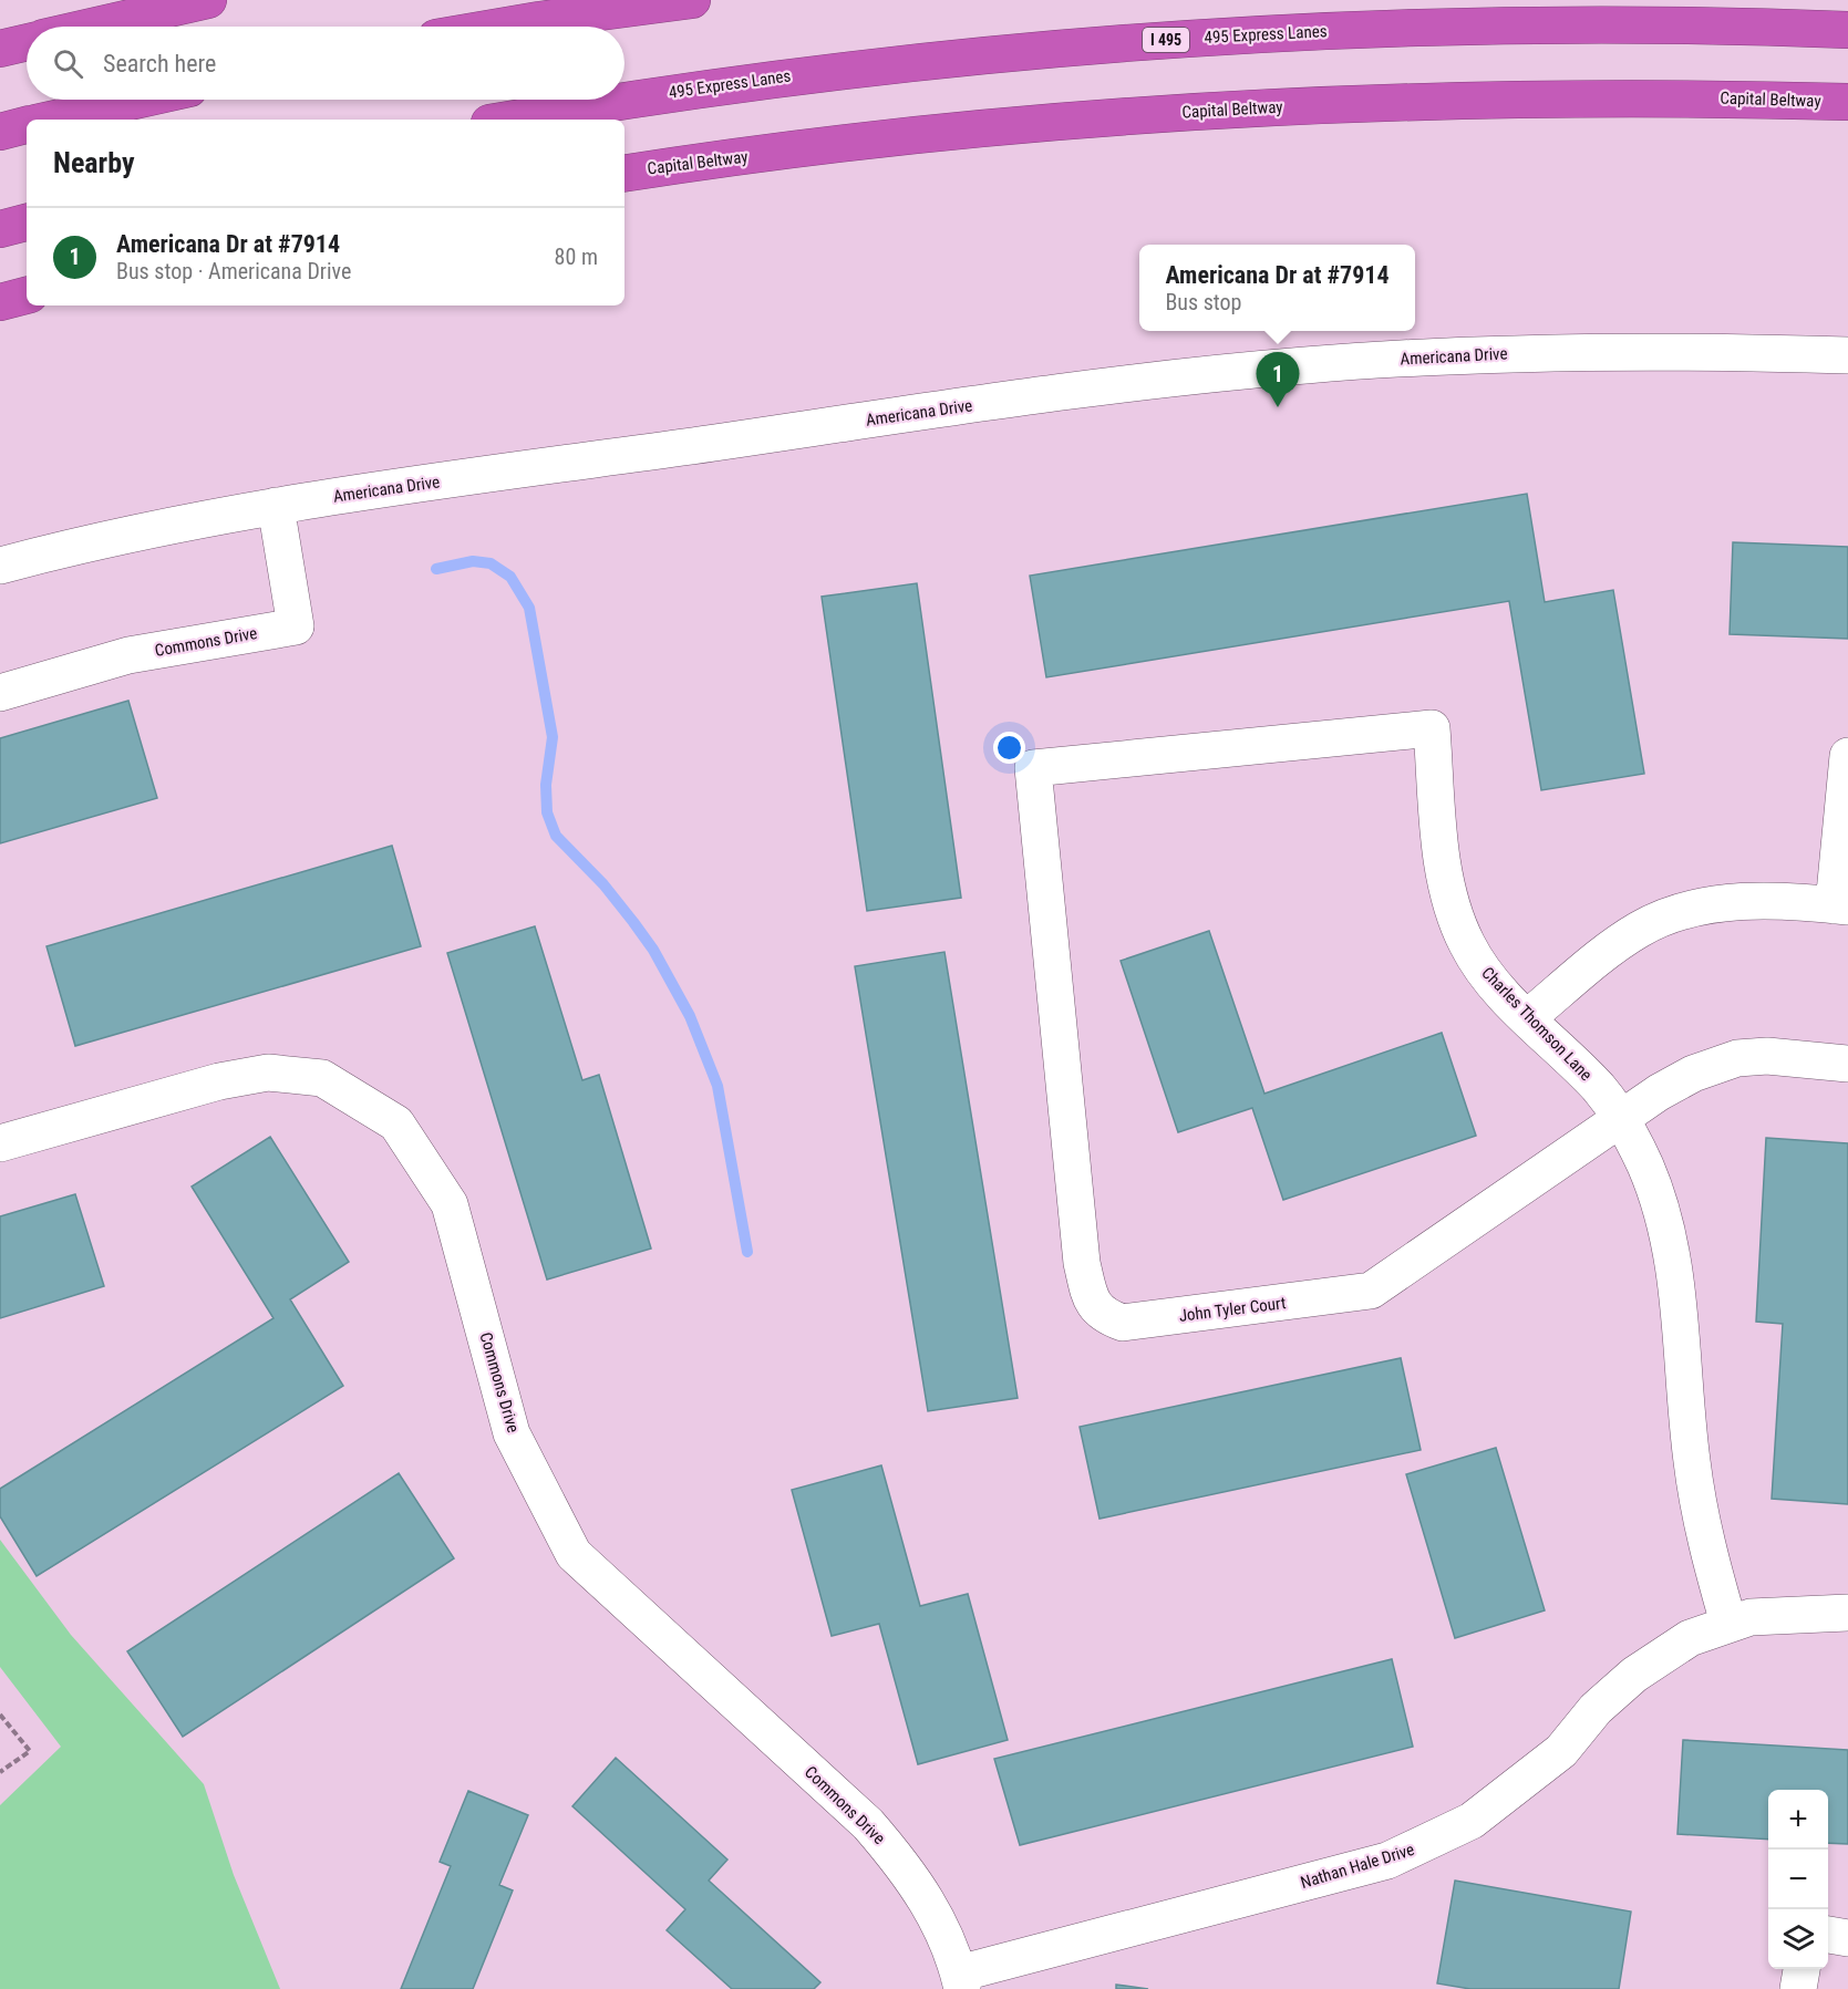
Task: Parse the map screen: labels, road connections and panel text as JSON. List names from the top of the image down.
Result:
{
  "streets": {
    "highway": ["495 Express Lanes", "I 495", "Capital Beltway"],
    "street": [
      "Americana Drive",
      "Commons Drive",
      "Charles Thomson Lane",
      "John Tyler Court",
      "Nathan Hale Drive"
    ]
  },
  "crossings": [
    ["Americana Drive", "Commons Drive"],
    ["Commons Drive", "Nathan Hale Drive"],
    ["Charles Thomson Lane", "John Tyler Court"],
    ["Charles Thomson Lane", "Nathan Hale Drive"]
  ],
  "page": {
    "search": "Search here",
    "heading": "Nearby",
    "list": [
      {
        "mark": "1",
        "name": "Americana Dr at #7914",
        "note": "Bus stop · Americana Drive",
        "value": "80 m"
      }
    ],
    "popup": ["Americana Dr at #7914", "Bus stop"],
    "pins": "1",
    "map_buttons": ["+", "−"]
  }
}
